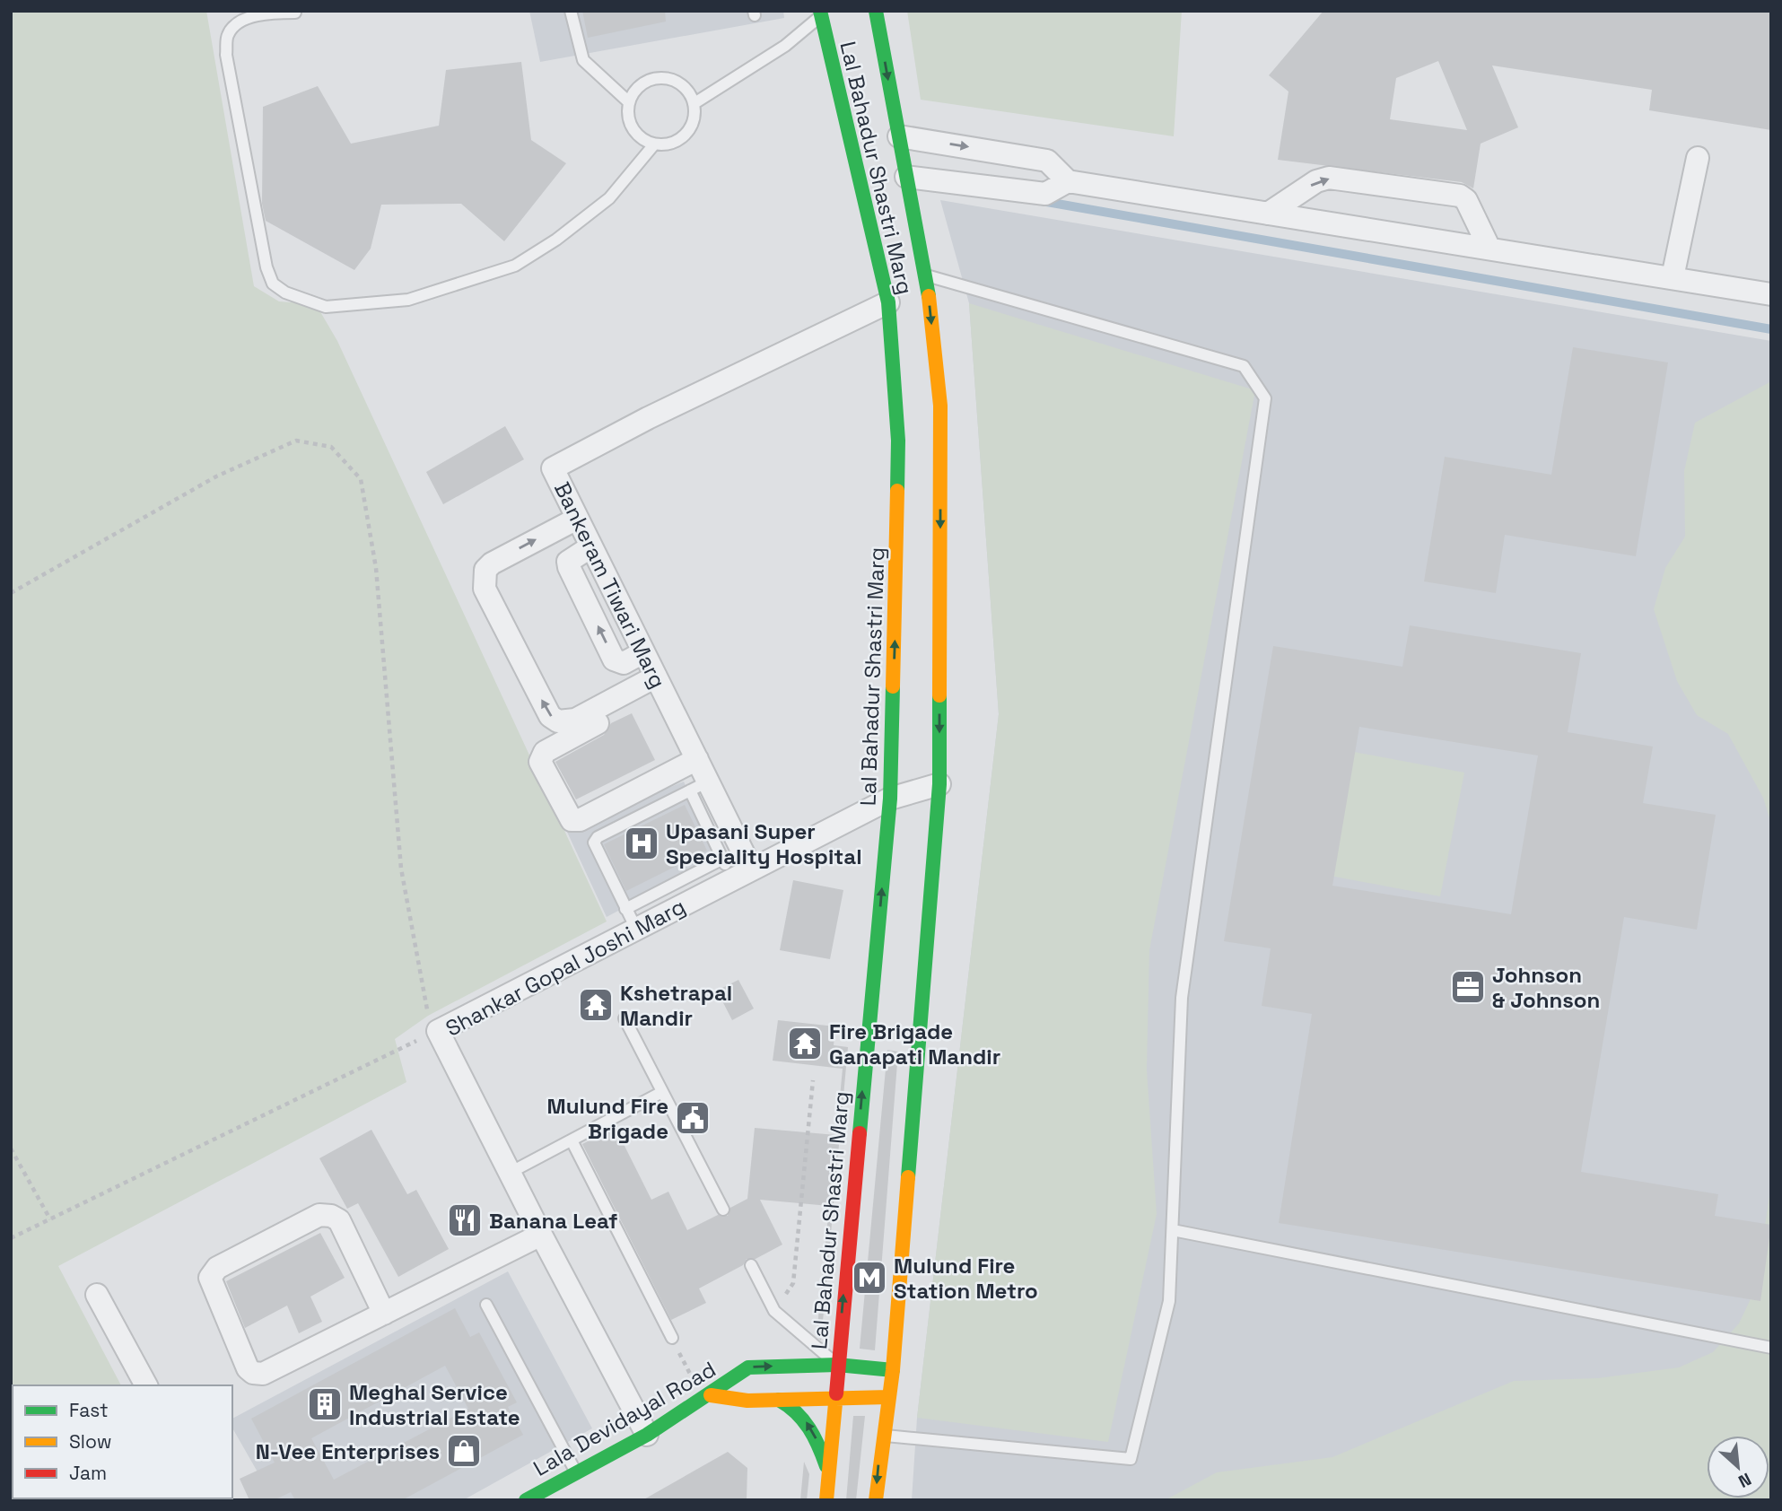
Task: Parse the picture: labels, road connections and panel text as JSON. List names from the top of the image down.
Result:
{
  "streets": {
    "main road": ["Lal Bahadur Shastri Marg", "Lala Devidayal Road"],
    "street": ["Bankeram Tiwari Marg", "Shankar Gopal Joshi Marg"]
  },
  "crossings": [
    ["Lal Bahadur Shastri Marg", "Bankeram Tiwari Marg"],
    ["Lal Bahadur Shastri Marg", "Shankar Gopal Joshi Marg"],
    ["Lal Bahadur Shastri Marg", "Lala Devidayal Road"],
    ["Bankeram Tiwari Marg", "Shankar Gopal Joshi Marg"],
    ["Shankar Gopal Joshi Marg", "Lala Devidayal Road"]
  ],
  "places": {
    "hospital": ["Upasani Super Speciality Hospital"],
    "office": ["Johnson & Johnson"],
    "temple": ["Kshetrapal Mandir", "Fire Brigade Ganapati Mandir"],
    "public building": ["Mulund Fire Brigade"],
    "restaurant": ["Banana Leaf"],
    "metro station": ["Mulund Fire Station Metro"],
    "building": ["Meghal Service Industrial Estate"],
    "shop": ["N-Vee Enterprises"]
  },
  "legend": ["Fast", "Slow", "Jam"],
  "north": "bottom right"
}
